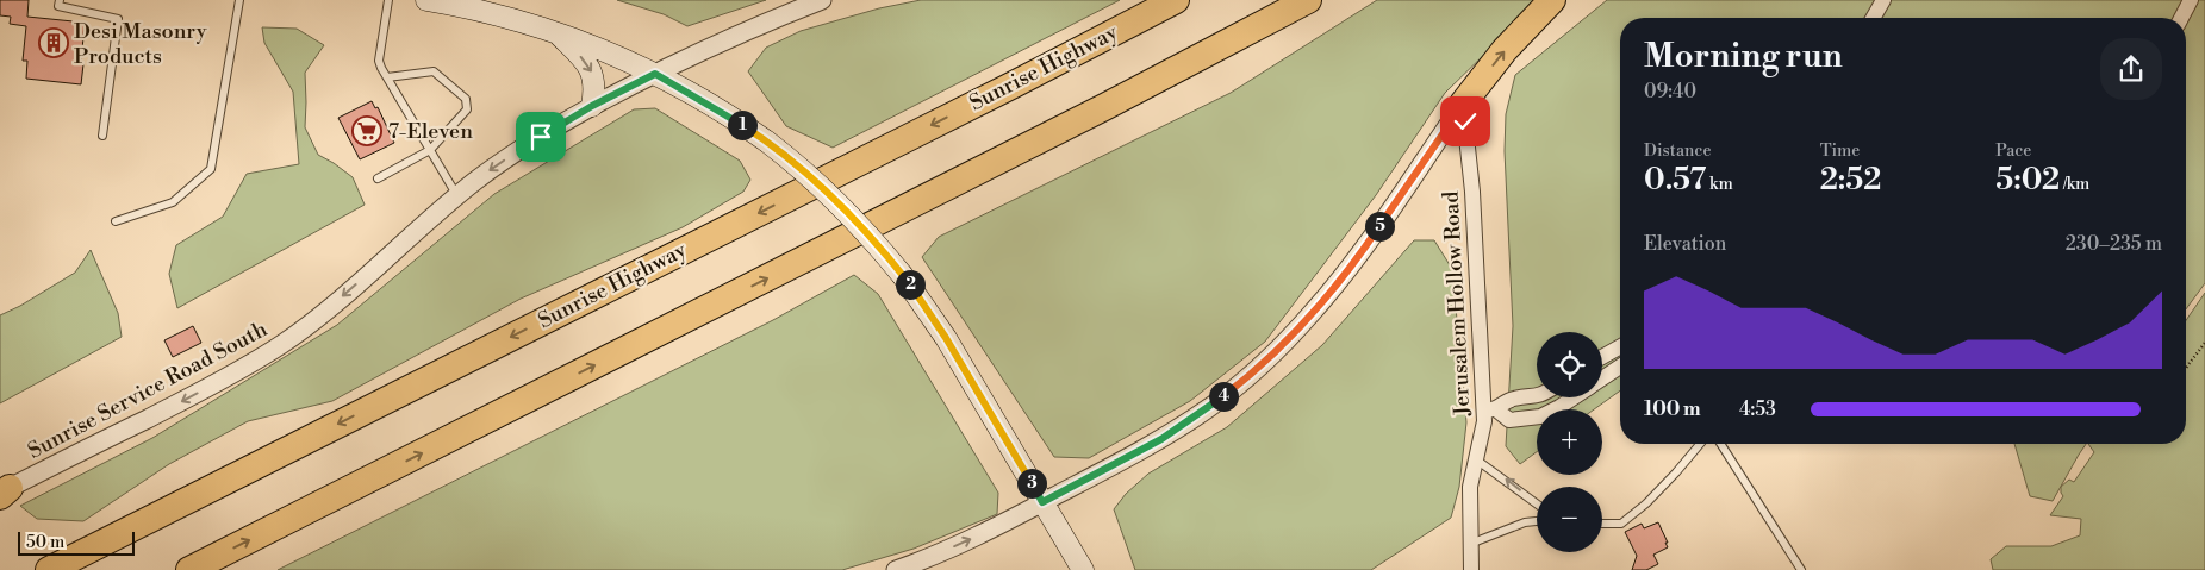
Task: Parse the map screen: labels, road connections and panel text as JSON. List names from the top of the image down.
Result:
{
  "streets": {
    "highway": ["Sunrise Highway"],
    "street": ["Jerusalem Hollow Road", "Sunrise Service Road South"]
  },
  "one_way": ["Sunrise Service Road South"],
  "places": {
    "building": ["Desi Masonry Products"],
    "supermarket": ["7-Eleven"]
  },
  "scale_bar": "50 m",
  "page": {
    "heading": ["Morning run", "09:40"],
    "pins": [
      "1",
      "5",
      "2",
      "4",
      "3"
    ],
    "stats": [
      ["Distance", "0.57 km"],
      ["Time", "2:52"],
      ["Pace", "5:02 /km"]
    ],
    "chart": ["Elevation", "230–235 m"],
    "map_buttons": ["+", "−"],
    "list": [
      {
        "name": "100 m",
        "note": "4:53"
      }
    ],
    "scale": "50 m"
  }
}
